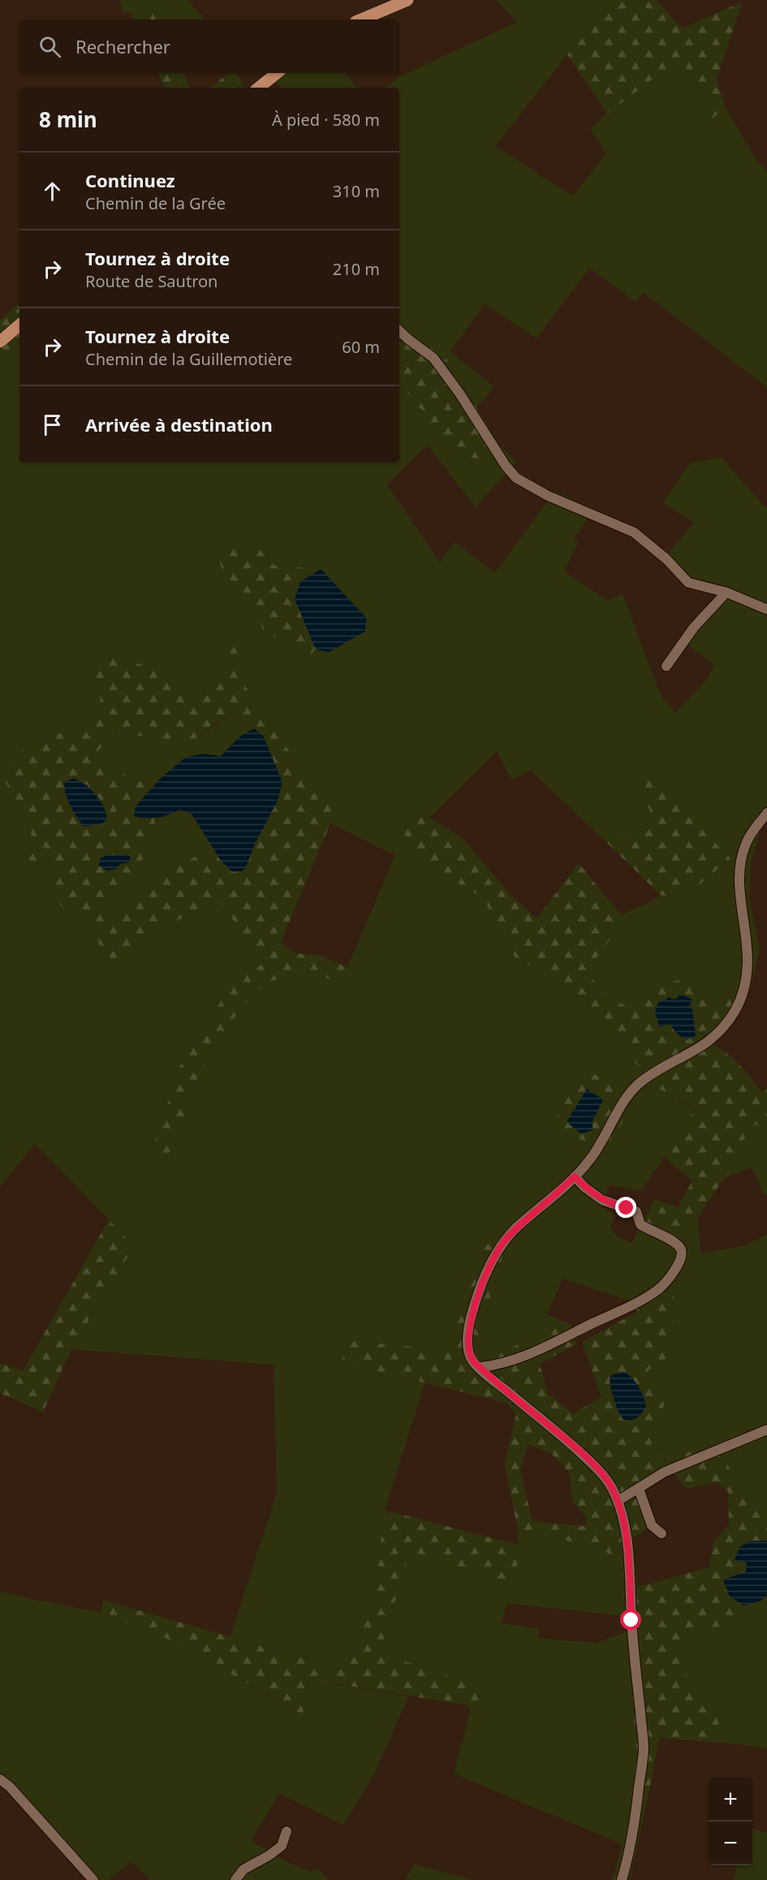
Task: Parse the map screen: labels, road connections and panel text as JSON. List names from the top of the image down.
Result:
{
  "page": {
    "search": "Rechercher",
    "heading": ["8 min", "À pied · 580 m"],
    "list": [
      ["Continuez", "Chemin de la Grée", "310 m"],
      ["Tournez à droite", "Route de Sautron", "210 m"],
      ["Tournez à droite", "Chemin de la Guillemotière", "60 m"],
      "Arrivée à destination"
    ],
    "map_buttons": ["+", "−"]
  }
}
